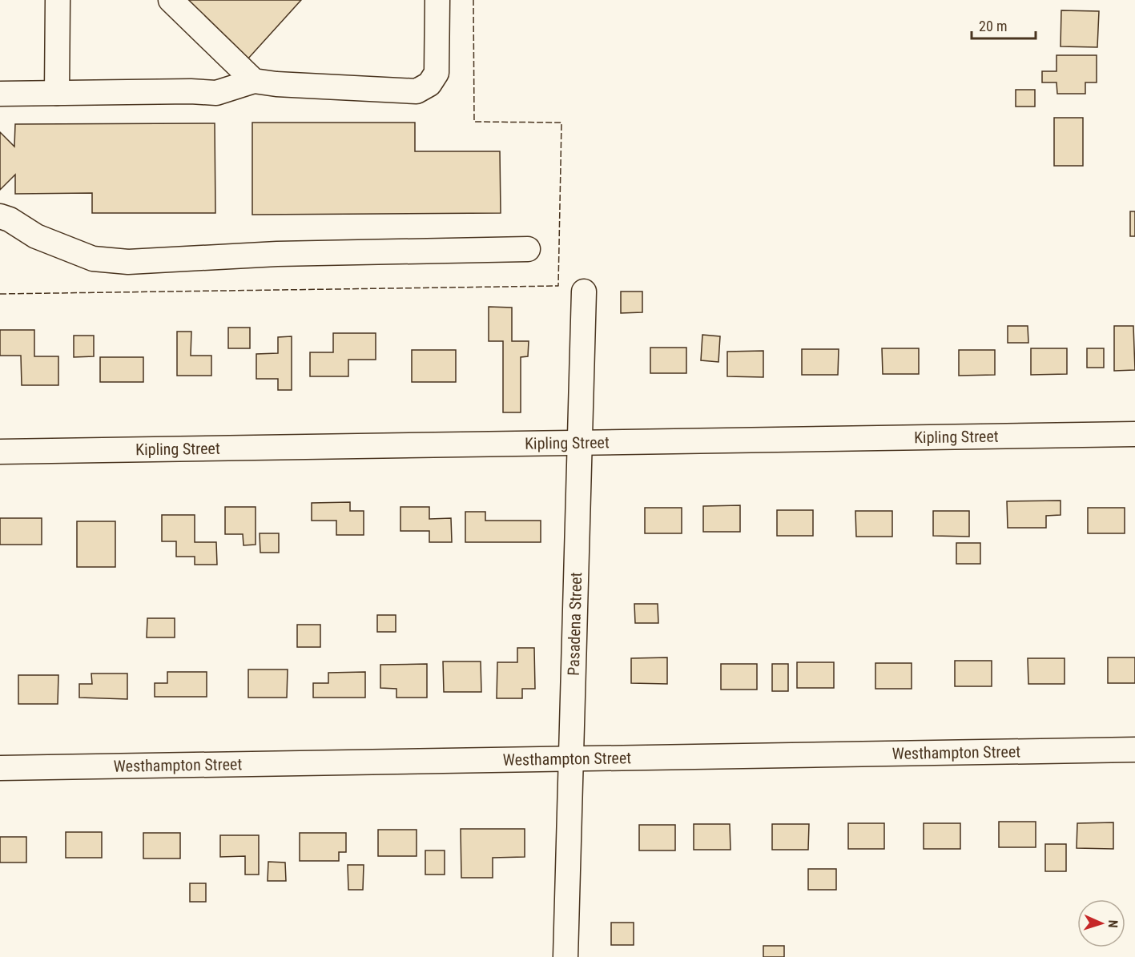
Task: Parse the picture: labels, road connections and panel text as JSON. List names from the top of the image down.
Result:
{
  "streets": {
    "street": ["Kipling Street", "Pasadena Street", "Westhampton Street"]
  },
  "crossings": [
    ["Kipling Street", "Pasadena Street"],
    ["Pasadena Street", "Westhampton Street"]
  ],
  "scale_bar": "20 m",
  "north": "right"
}
